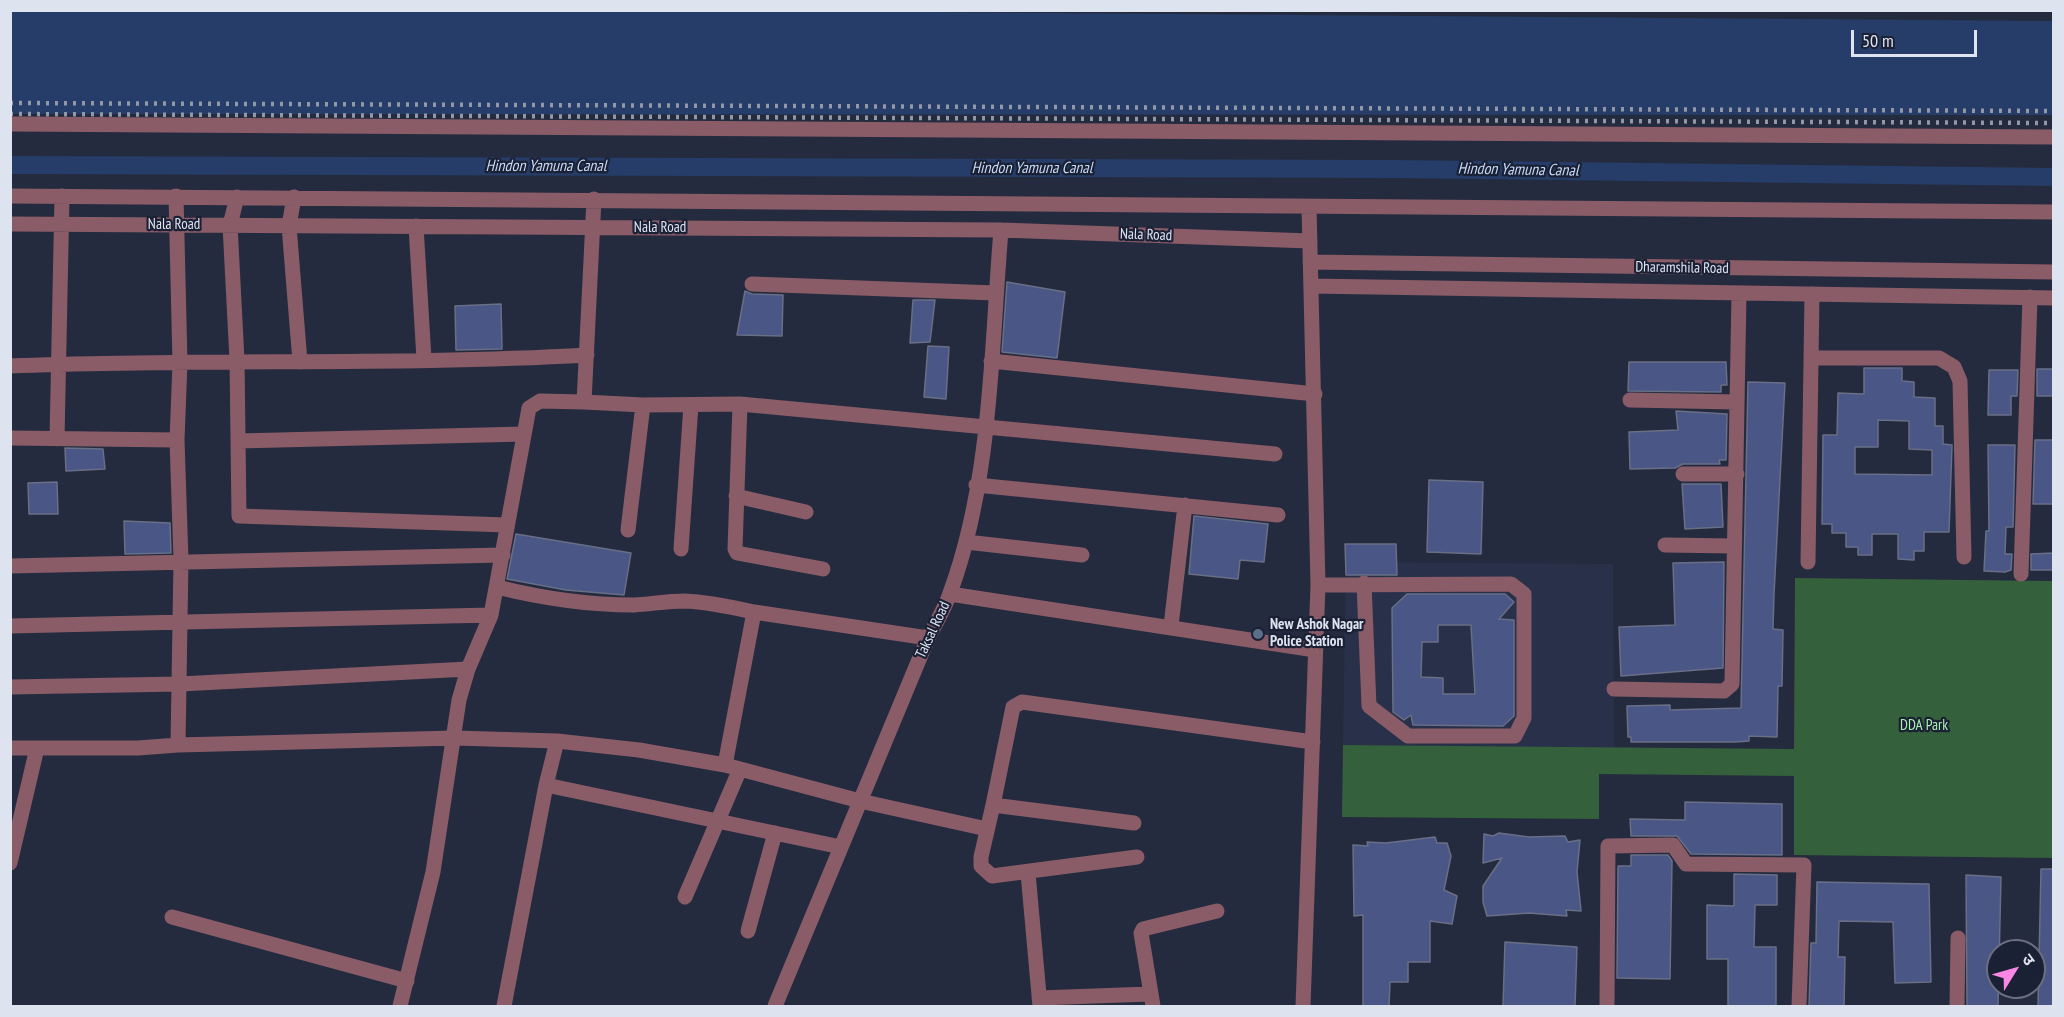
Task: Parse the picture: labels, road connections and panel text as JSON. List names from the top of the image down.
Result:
{
  "streets": {
    "street": ["Nala Road", "Dharamshila Road", "Taksal Road"]
  },
  "crossings": [
    ["Nala Road", "Taksal Road"]
  ],
  "water": ["Hindon Yamuna Canal"],
  "parks": ["DDA Park"],
  "places": ["New Ashok Nagar Police Station"],
  "scale_bar": "50 m",
  "north": "top right"
}
